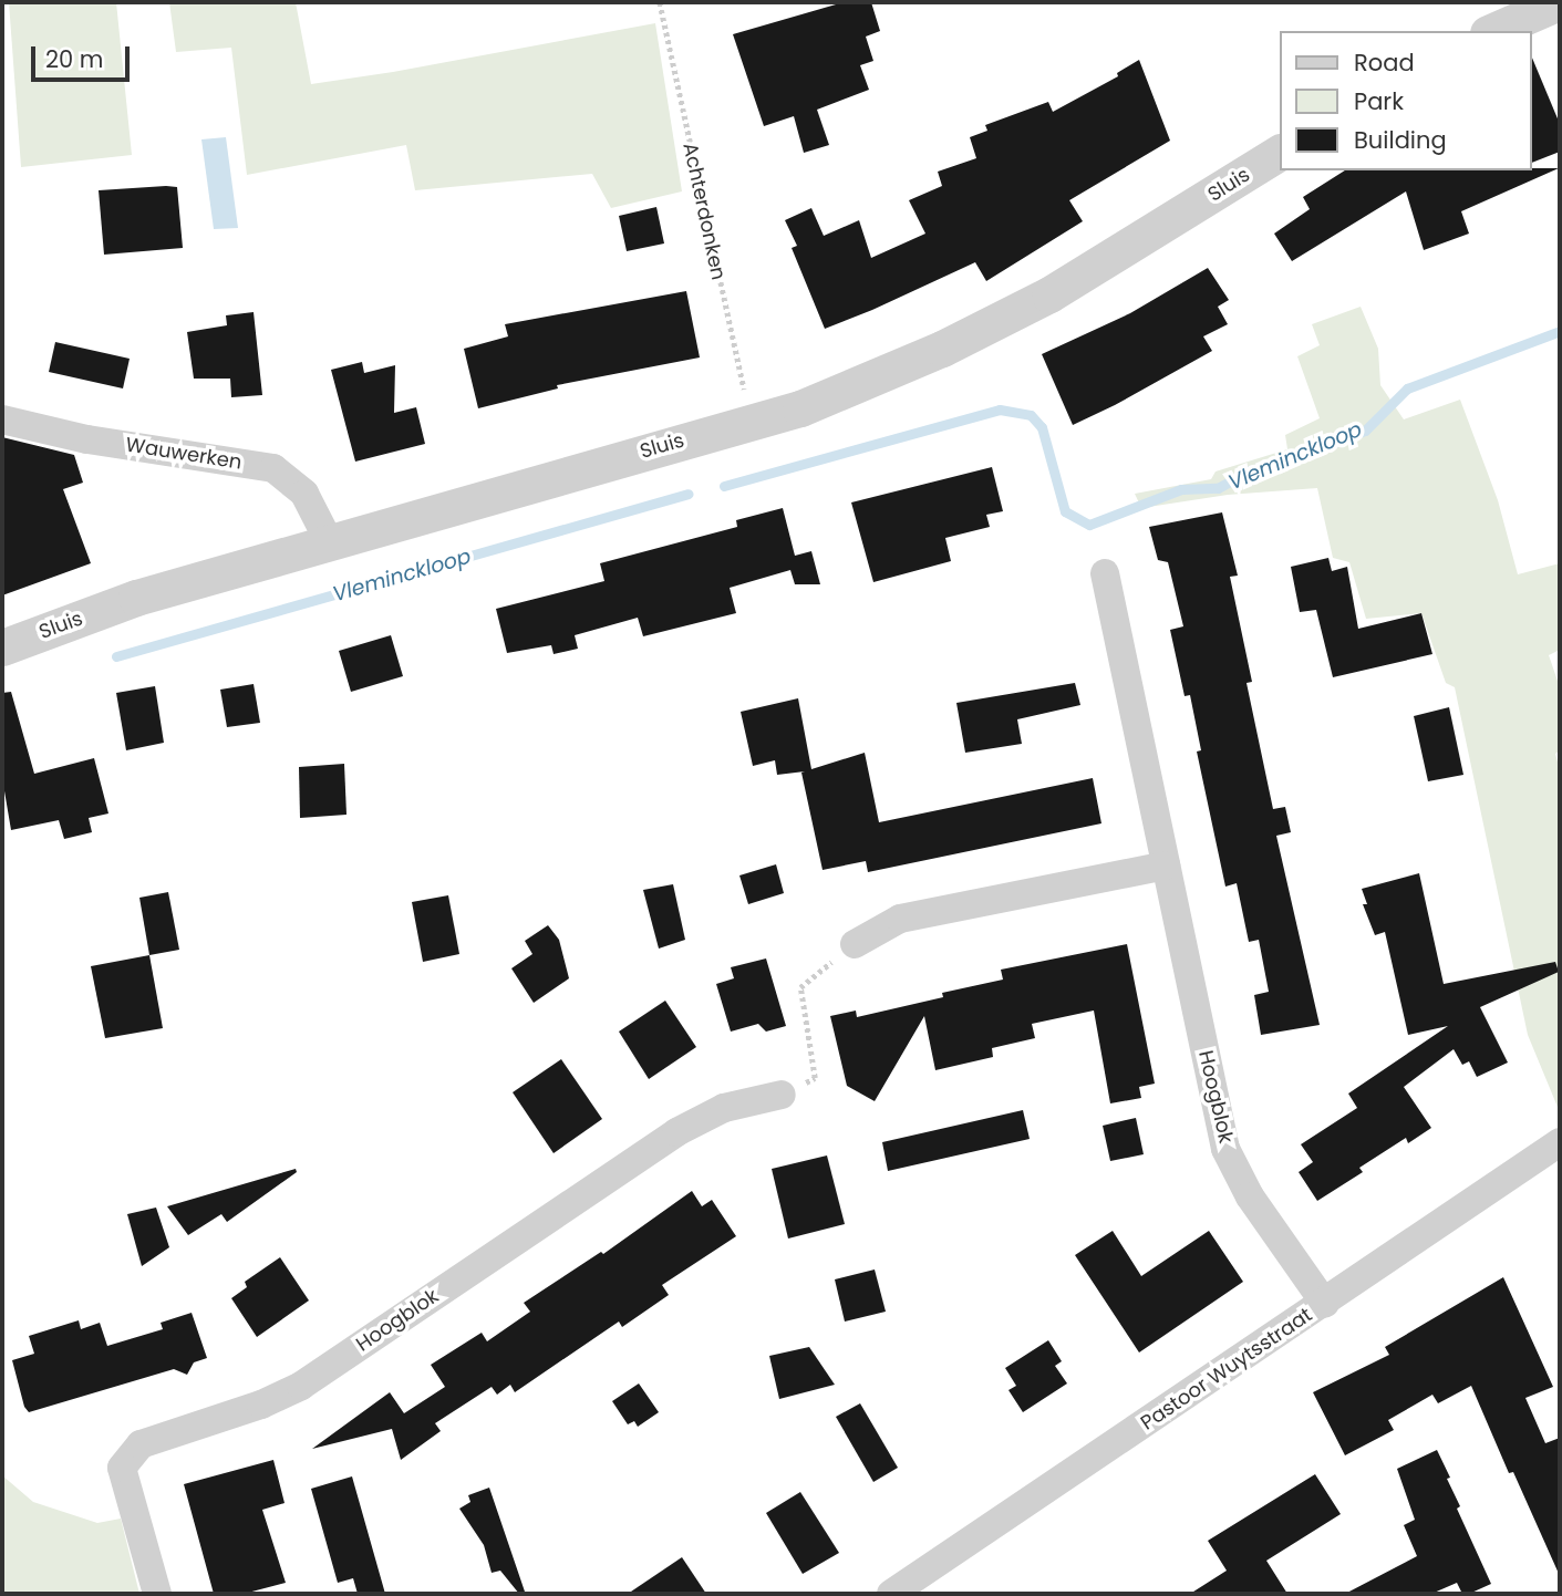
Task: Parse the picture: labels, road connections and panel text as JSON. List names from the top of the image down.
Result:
{
  "streets": {
    "street": [
      "Sluis",
      "Wauwerken",
      "Hoogblok",
      "Pastoor Wuytsstraat"
    ],
    "path": ["Achterdonken"]
  },
  "crossings": [
    ["Sluis", "Achterdonken"],
    ["Sluis", "Wauwerken"],
    ["Hoogblok", "Pastoor Wuytsstraat"]
  ],
  "water": ["Vleminckloop"],
  "legend": ["Road", "Park", "Building"],
  "scale_bar": "20 m"
}
